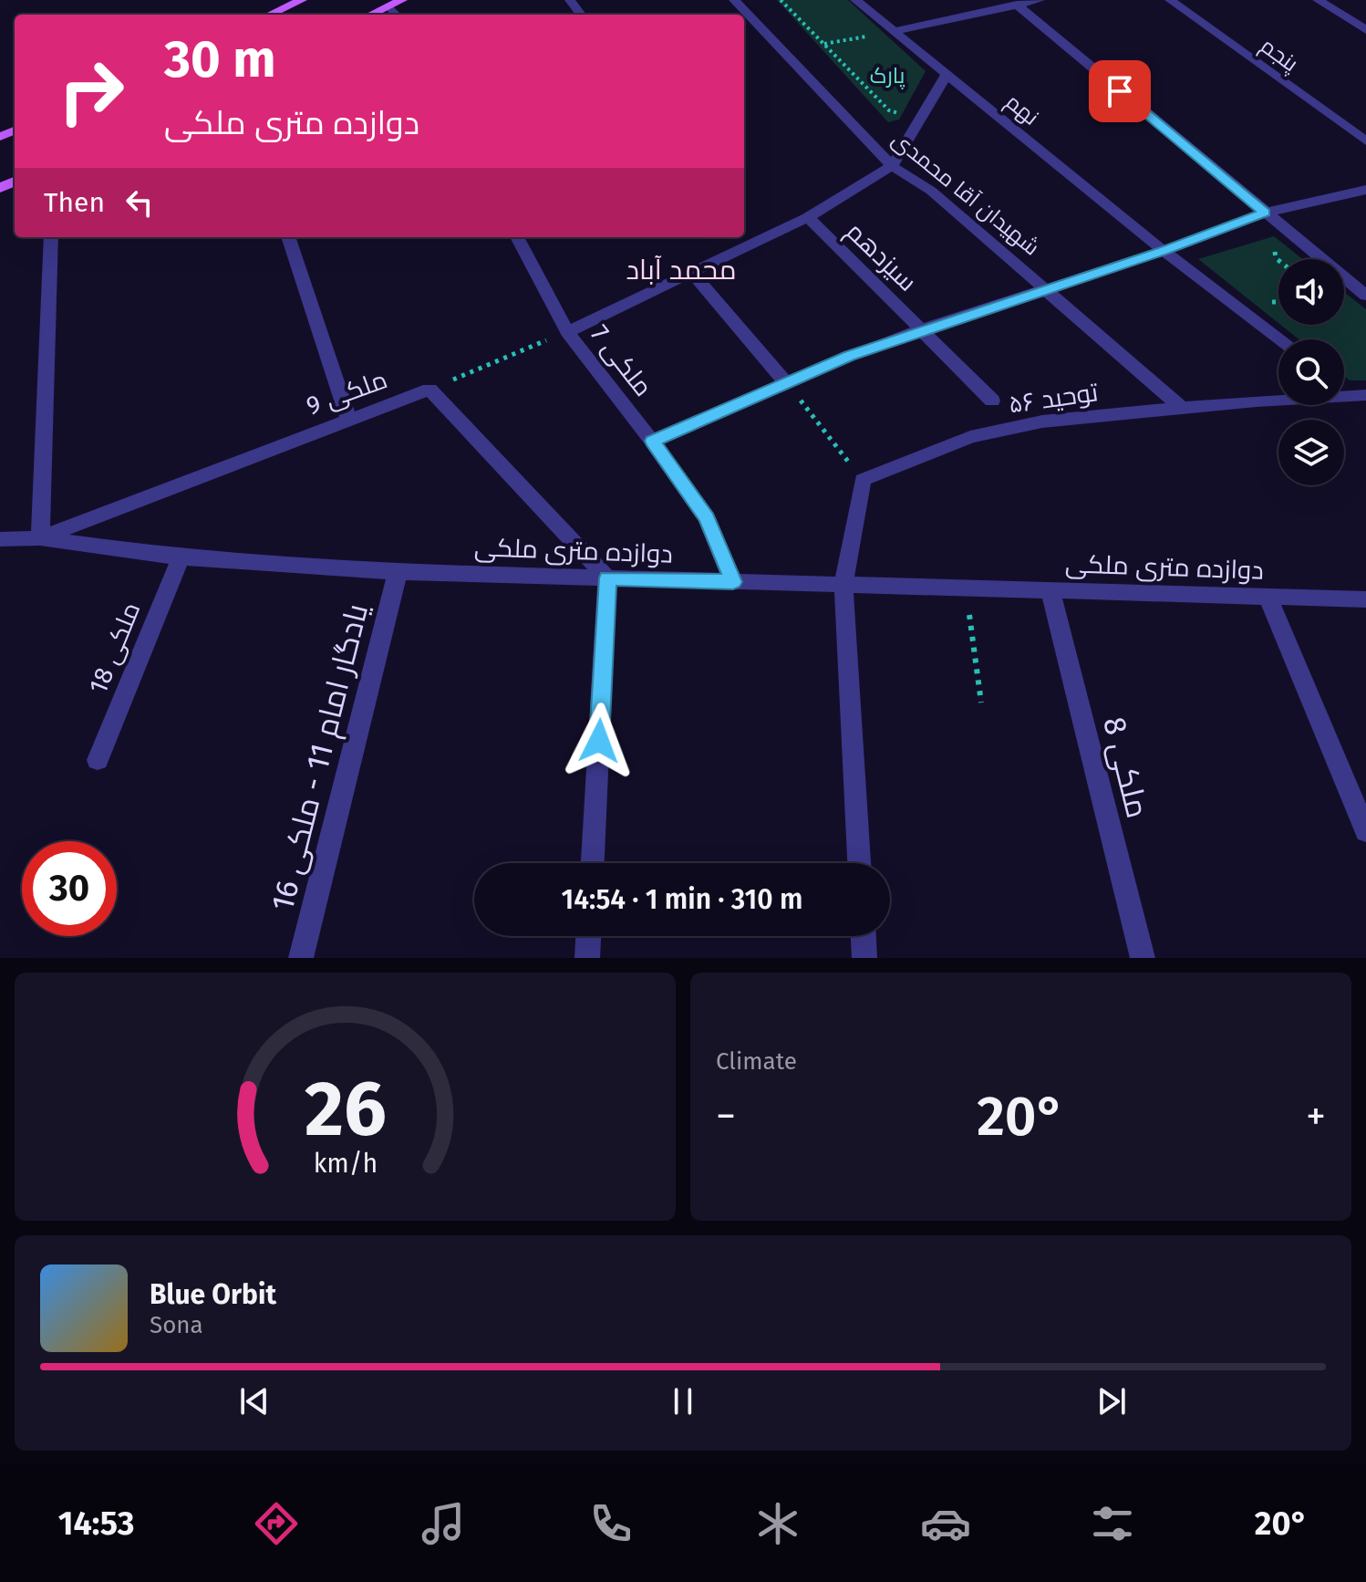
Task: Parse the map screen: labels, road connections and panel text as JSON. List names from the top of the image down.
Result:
{
  "streets": {
    "street": [
      "پنجم",
      "نهم",
      "شهیدان آقا محمدی",
      "سیزدهم",
      "ملکی 7",
      "ملکی 9",
      "توحید ۵۶",
      "دوازده متری ملکی",
      "ملکی 18",
      "یادگار امام 11 - ملکی 16",
      "ملکی 8"
    ]
  },
  "crossings": [
    ["شهیدان آقا محمدی", "ملکی 7"],
    ["شهیدان آقا محمدی", "توحید ۵۶"],
    ["سیزدهم", "ملکی 7"],
    ["ملکی 7", "دوازده متری ملکی"],
    ["ملکی 9", "دوازده متری ملکی"],
    ["دوازده متری ملکی", "ملکی 18"],
    ["دوازده متری ملکی", "یادگار امام 11 - ملکی 16"],
    ["دوازده متری ملکی", "ملکی 8"]
  ],
  "districts": ["محمد آباد"],
  "parks": ["پارک"],
  "page": {
    "turn": ["30 m", "دوازده متری ملکی"],
    "then": "Then",
    "limit": "30",
    "trip": "14:54 · 1 min · 310 m",
    "tile": "Climate",
    "heat": ["−", "20°", "+"],
    "song": ["Blue Orbit", "Sona"],
    "tabs": ["14:53", "20°"],
    "gauge": ["26", "km/h"]
  }
}
